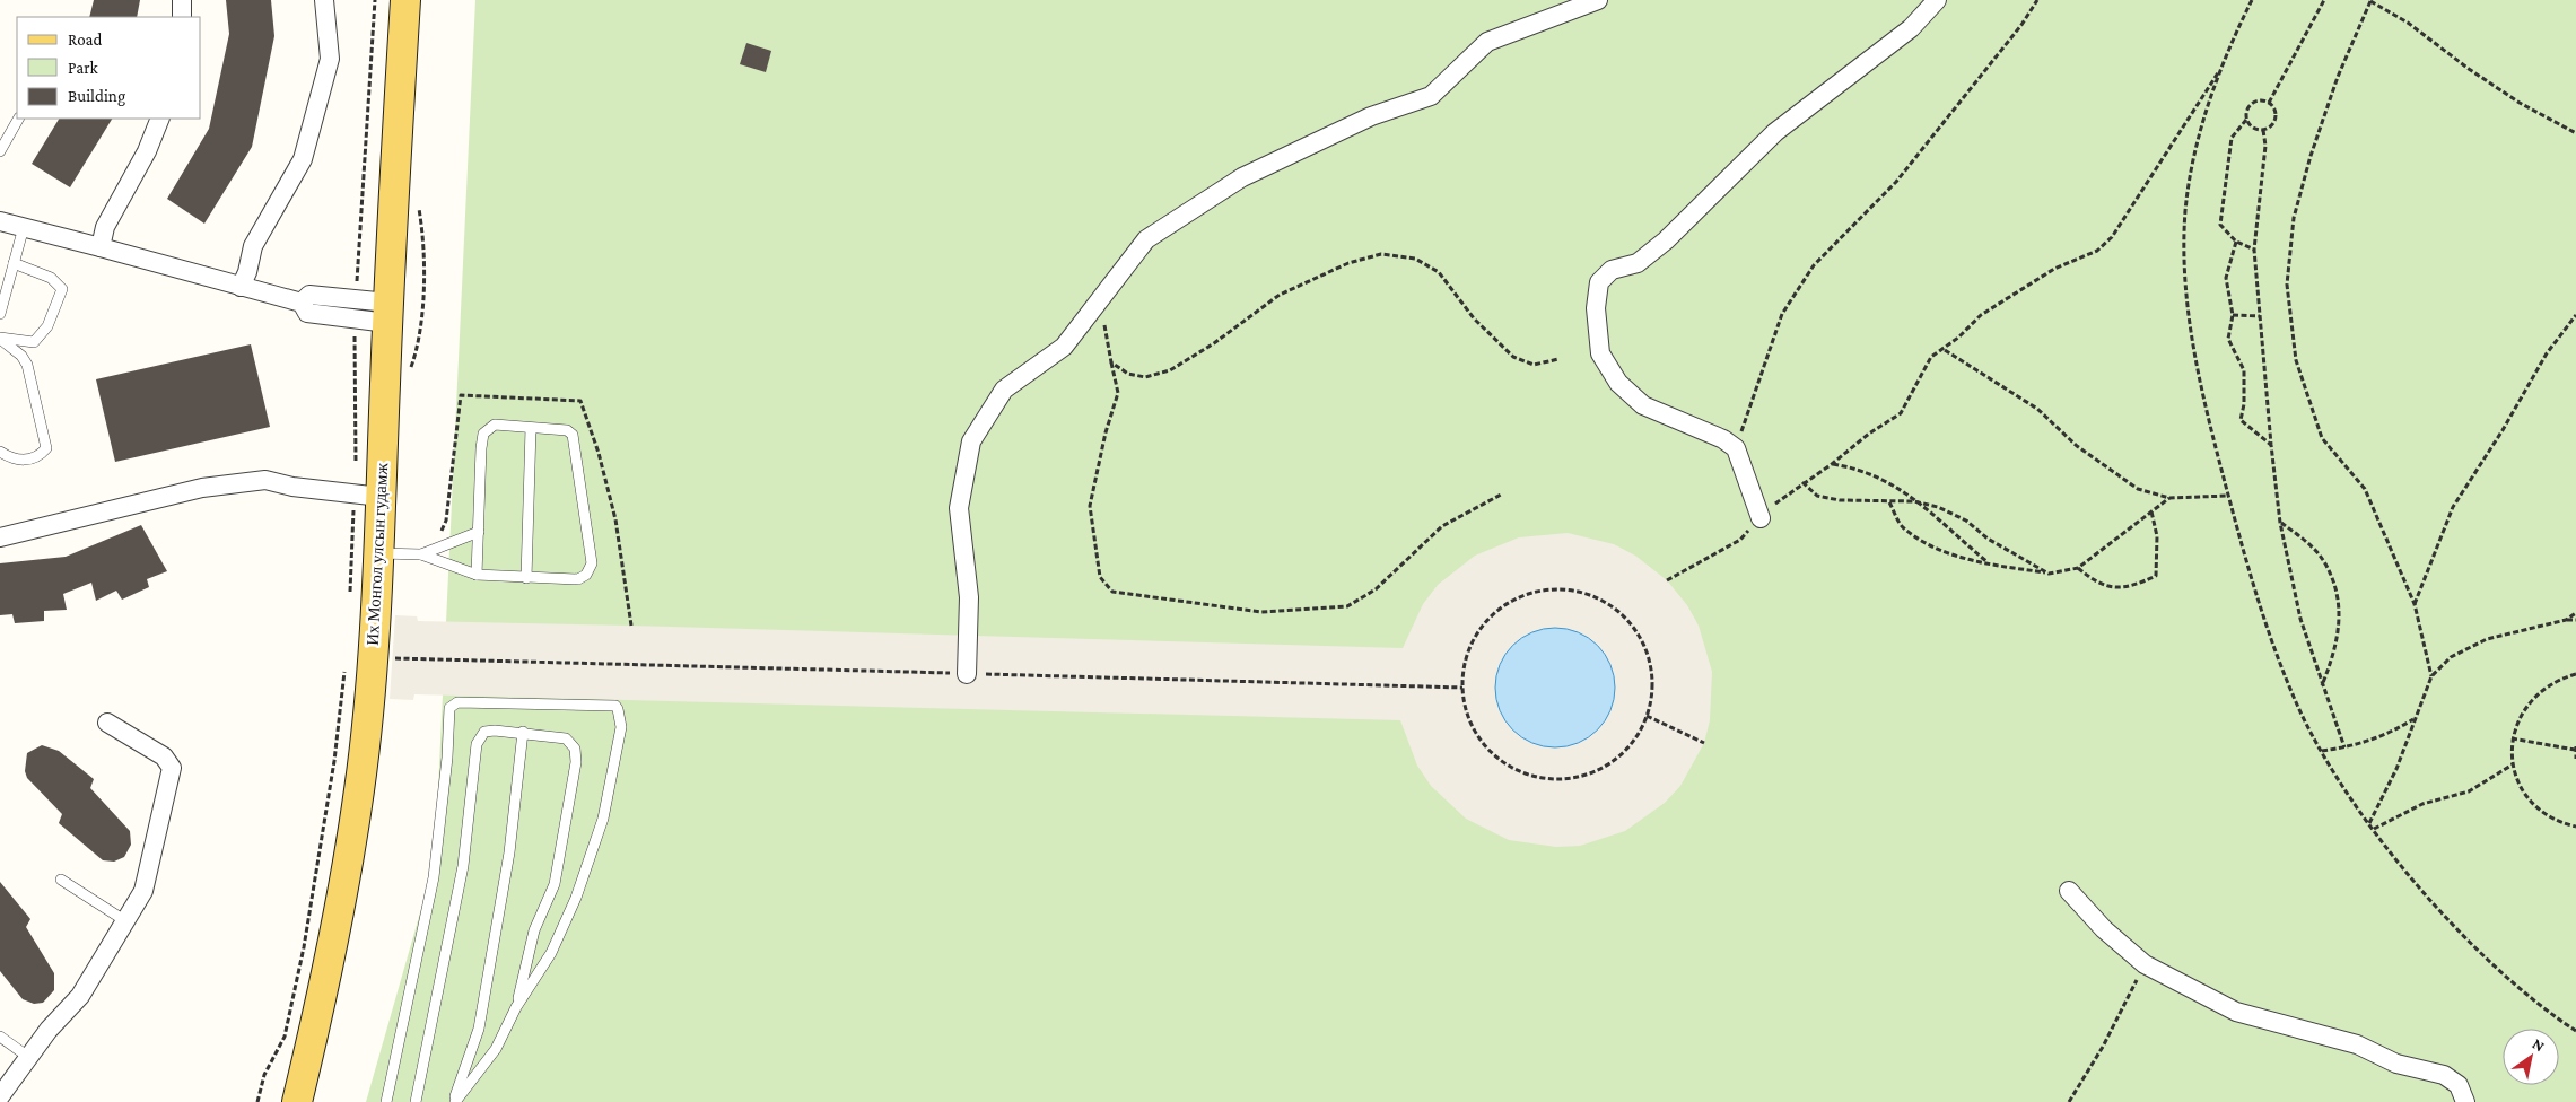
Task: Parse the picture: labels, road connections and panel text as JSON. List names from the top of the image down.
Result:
{
  "streets": {
    "main road": ["Их Монгол улсын гудамж"]
  },
  "legend": ["Road", "Park", "Building"],
  "north": "top right"
}
